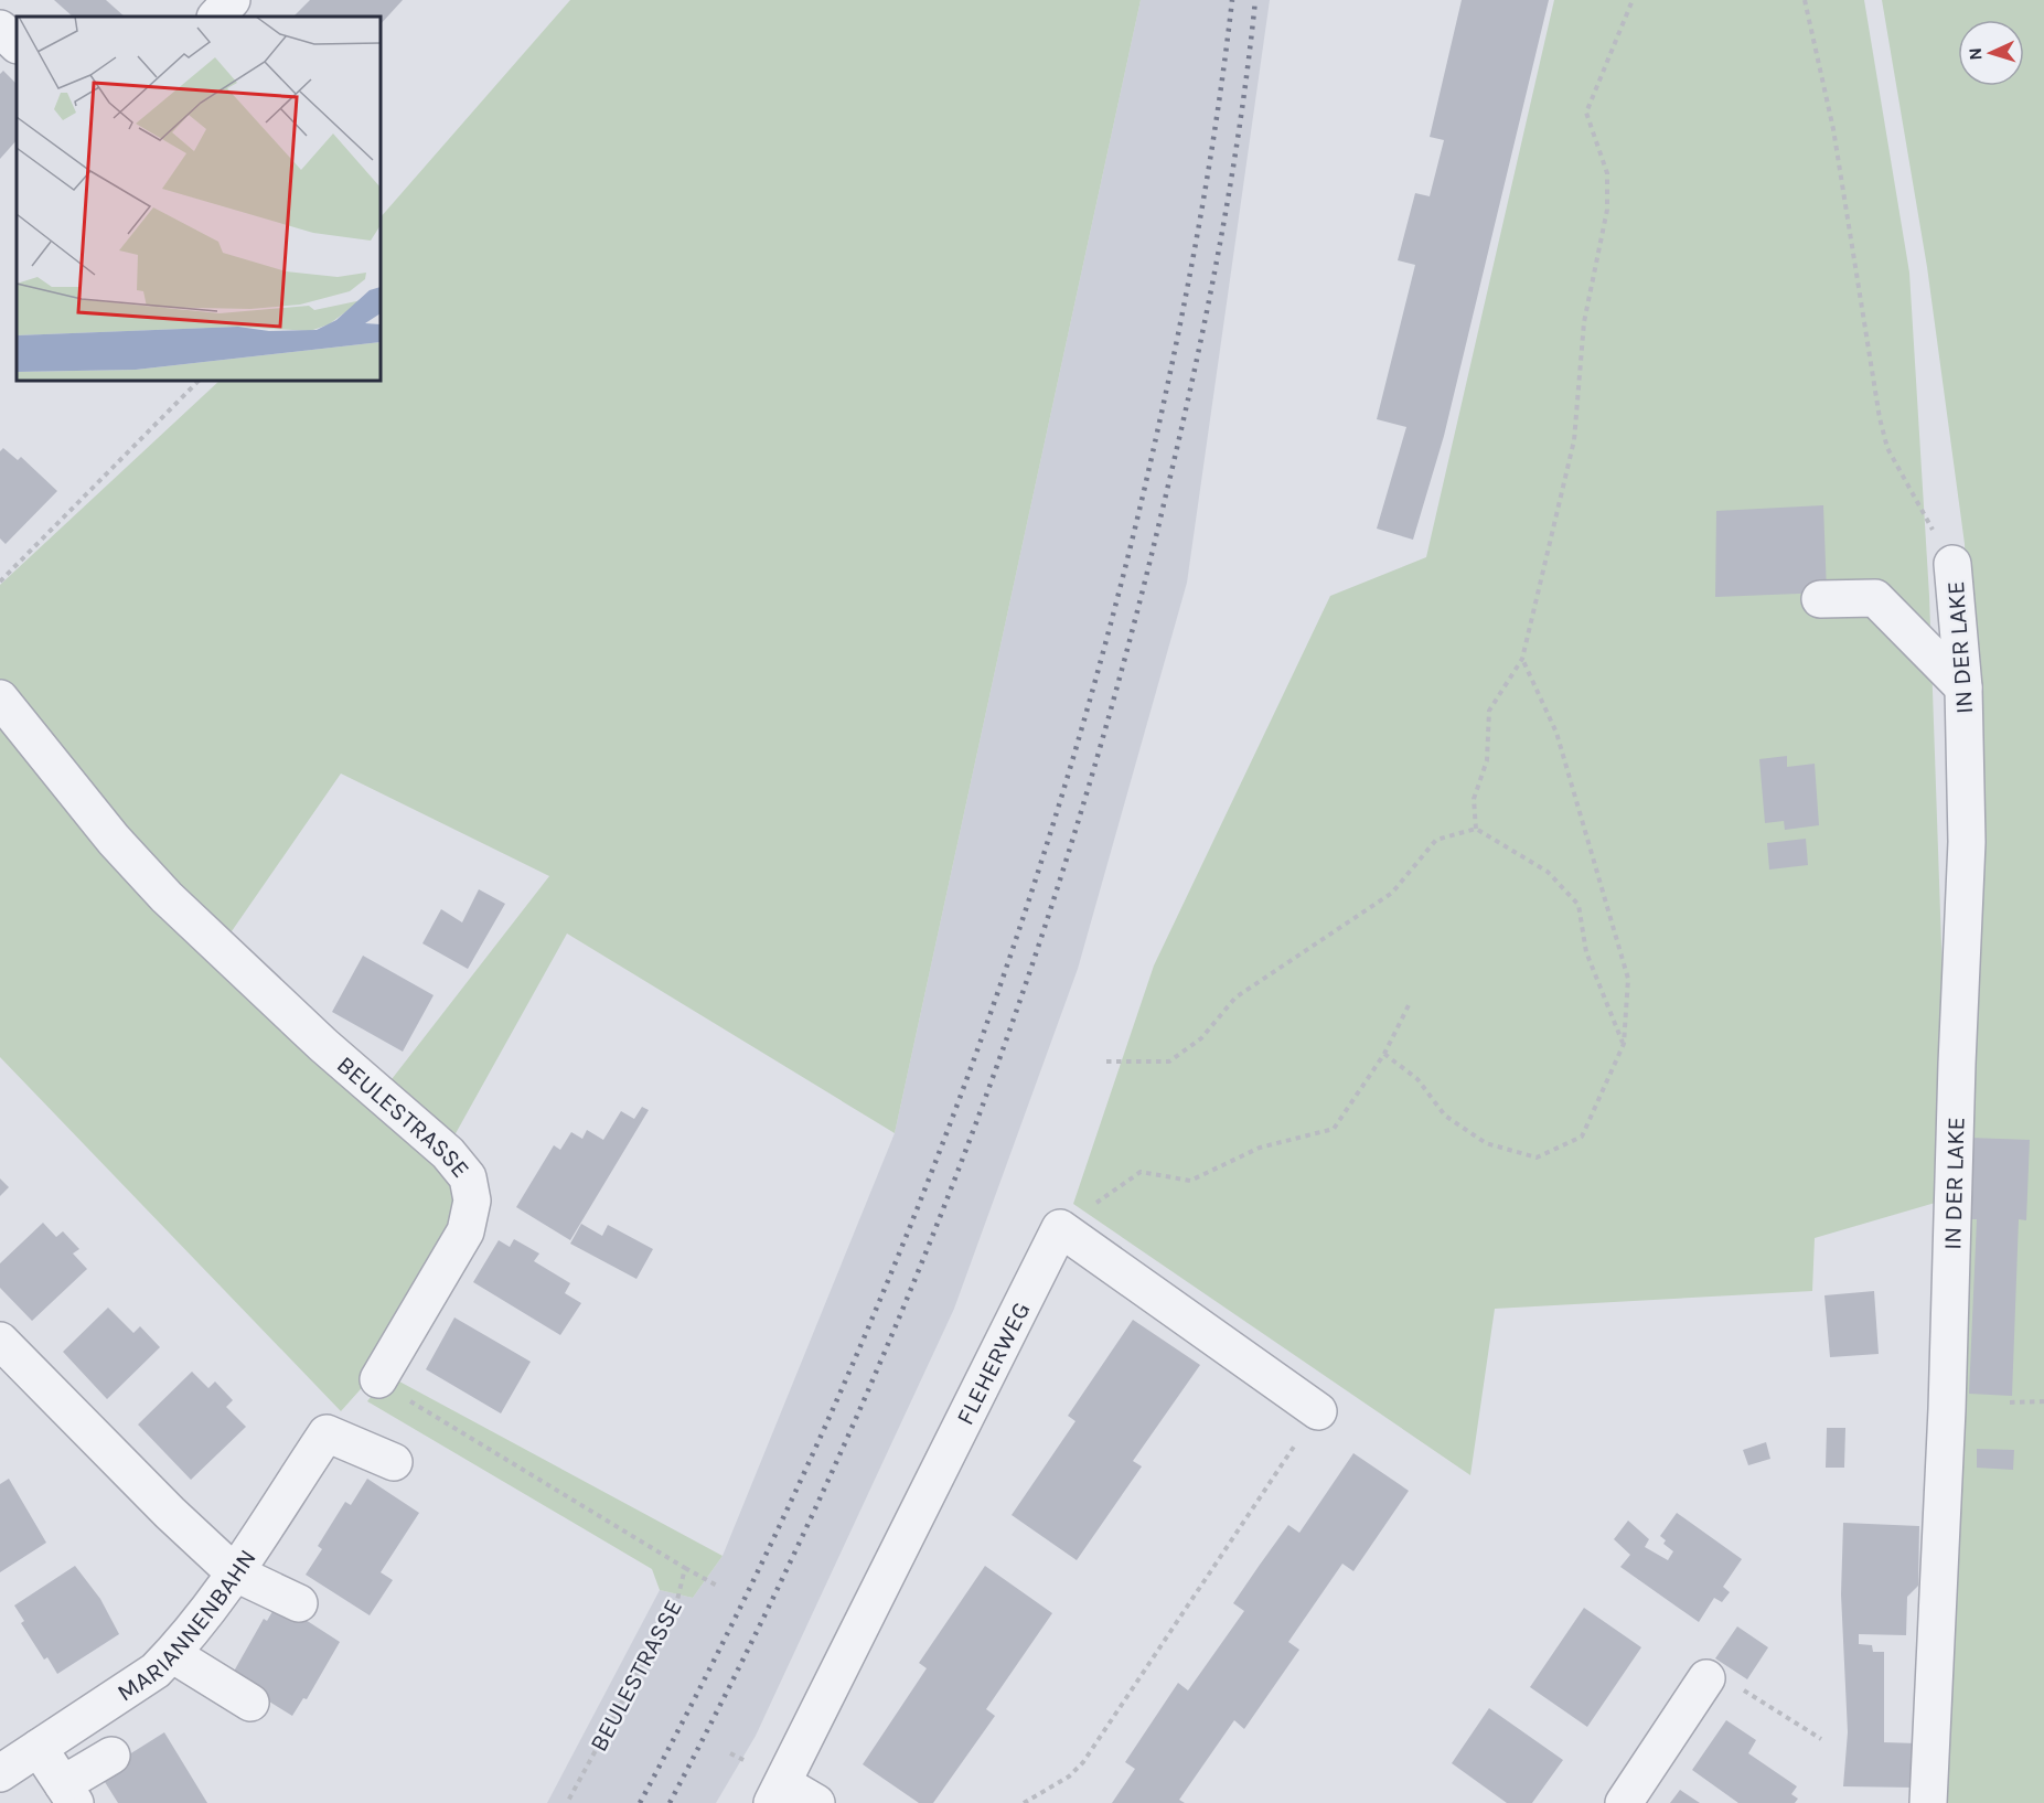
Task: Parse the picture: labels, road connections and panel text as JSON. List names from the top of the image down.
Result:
{
  "streets": {
    "street": [
      "IN DER LAKE",
      "BEULESTRASSE",
      "FLEHERWEG",
      "MARIANNENBAHN"
    ]
  },
  "north": "left"
}
